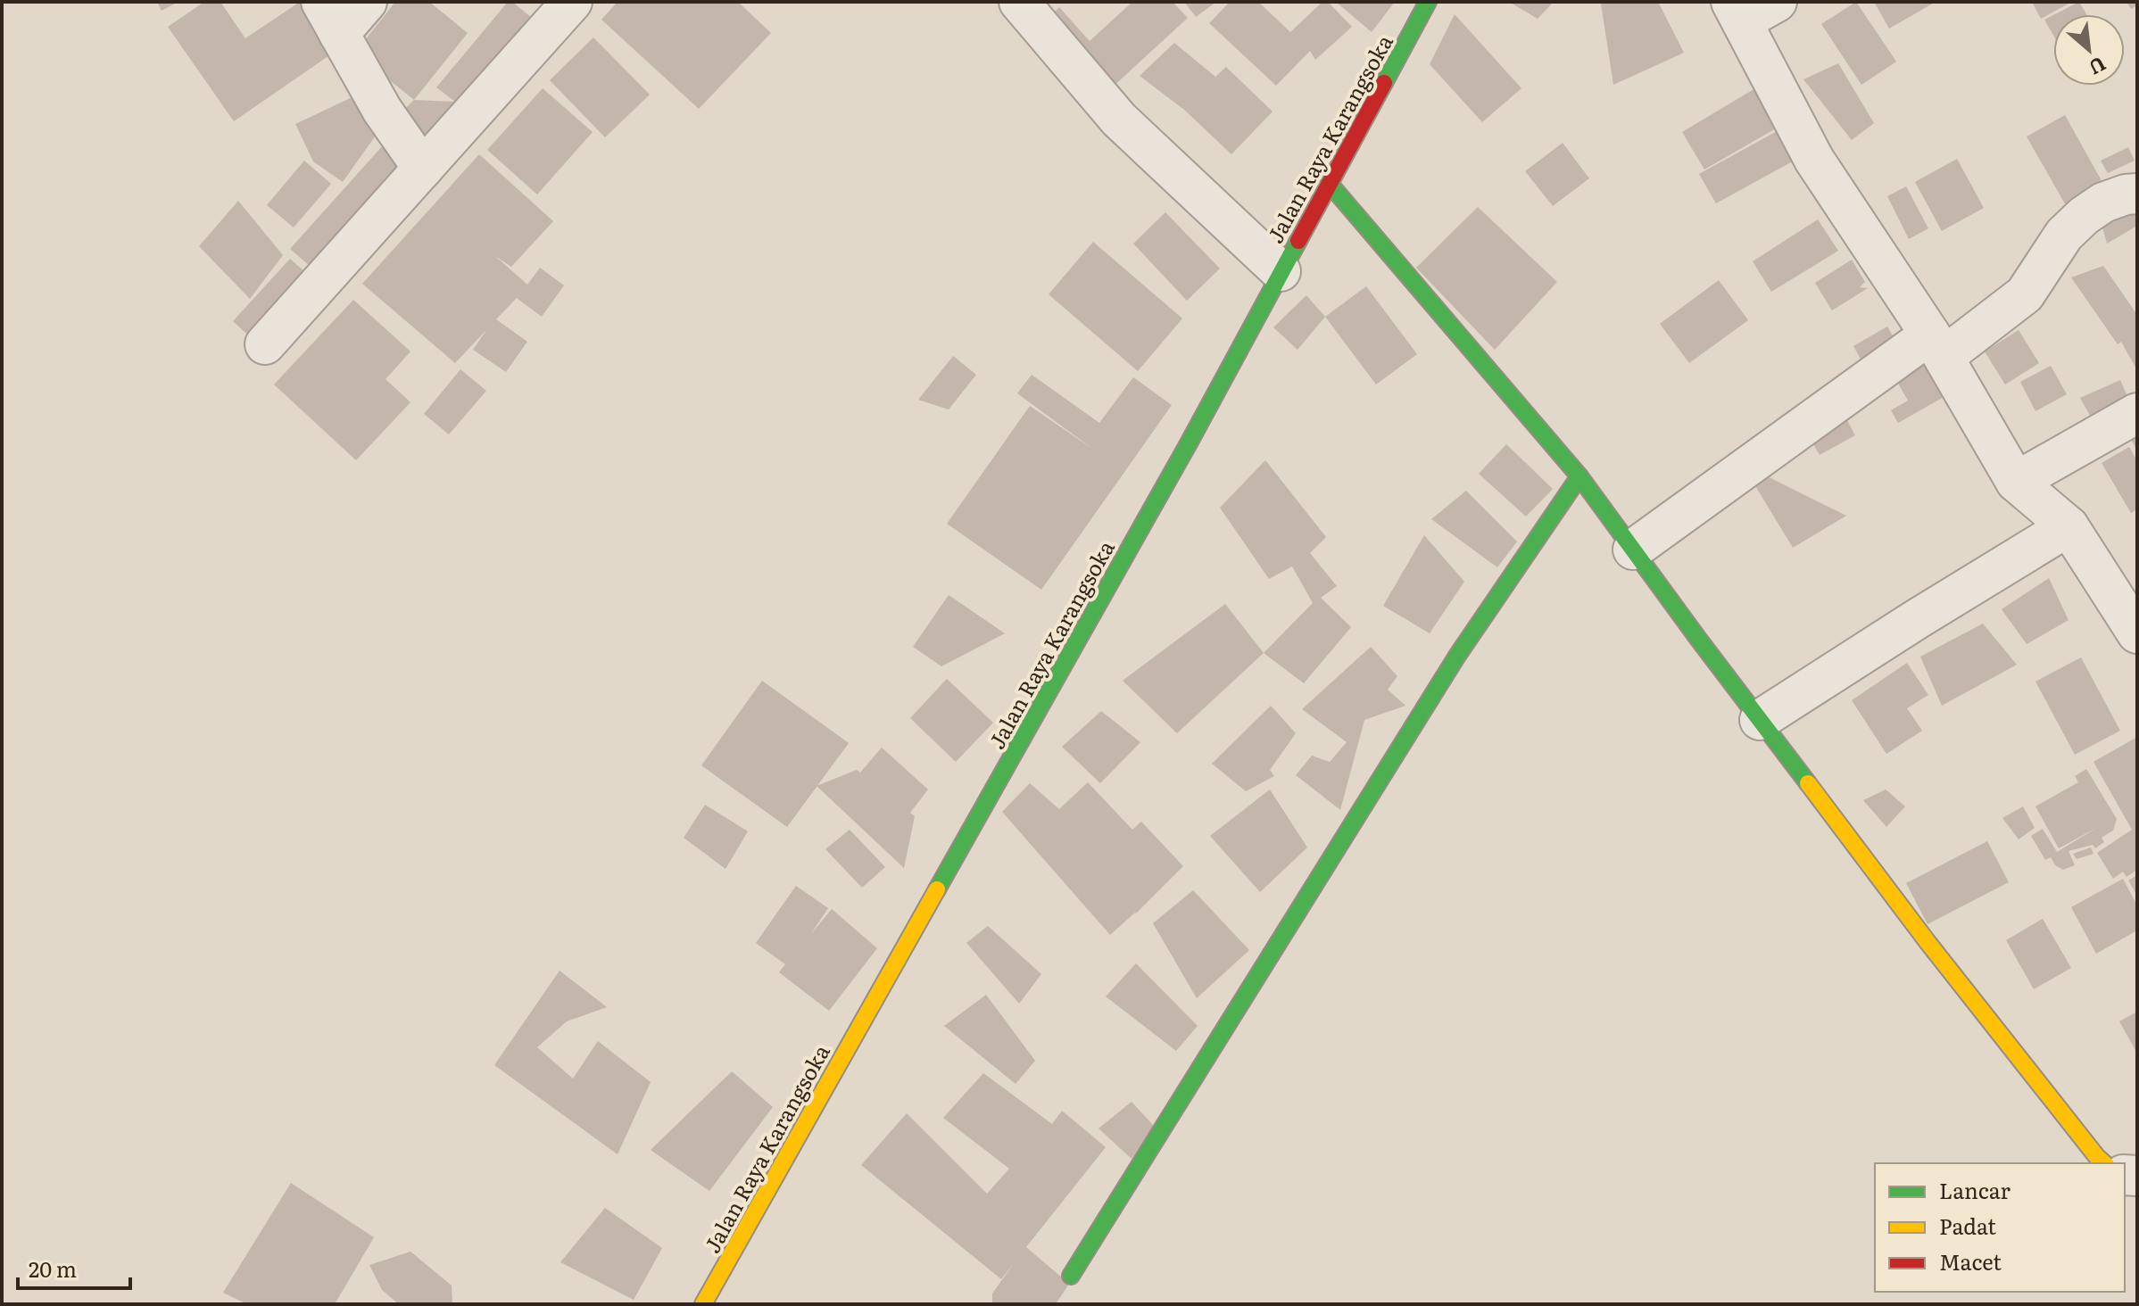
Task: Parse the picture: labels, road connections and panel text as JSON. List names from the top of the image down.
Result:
{
  "streets": {
    "street": ["Jalan Raya Karangsoka"]
  },
  "legend": ["Lancar", "Padat", "Macet"],
  "scale_bar": "20 m",
  "north": "bottom right"
}
